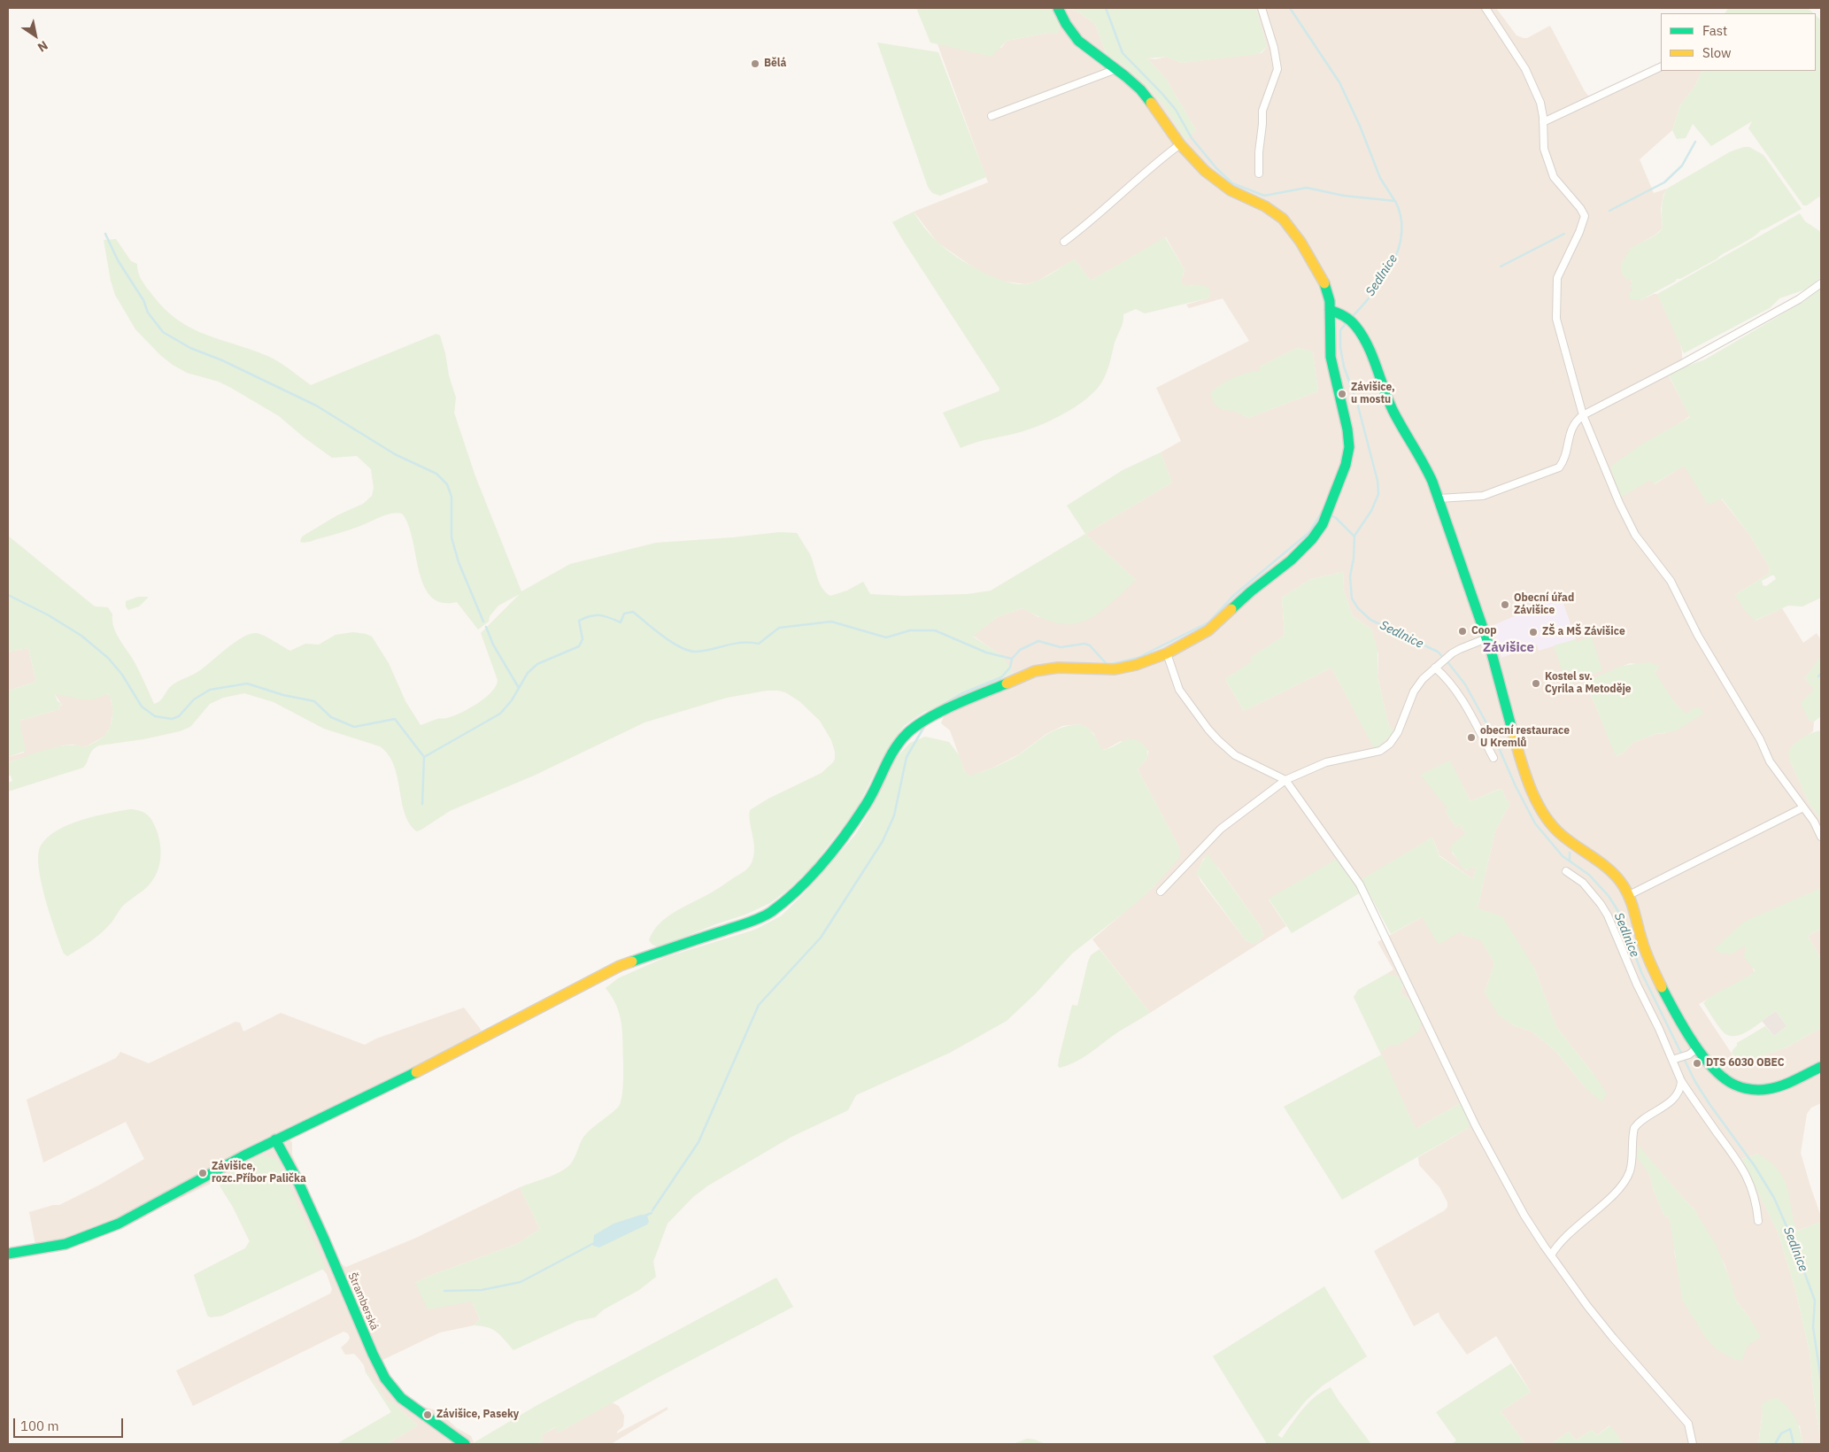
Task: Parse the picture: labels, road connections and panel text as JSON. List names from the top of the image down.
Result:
{
  "streets": {
    "main road": ["Štramberská"]
  },
  "districts": ["Závišice"],
  "water": ["Sedlnice"],
  "places": [
    "Bělá",
    "Závišice, u mostu",
    "Obecní úřad Závišice",
    "Coop",
    "ZŠ a MŠ Závišice",
    "Kostel sv. Cyrila a Metoděje",
    "obecní restaurace U Kremlů",
    "DTS 6030 OBEC",
    "Závišice, rozc.Příbor Palička",
    "Závišice, Paseky"
  ],
  "legend": ["Fast", "Slow"],
  "scale_bar": "100 m",
  "north": "bottom right"
}
